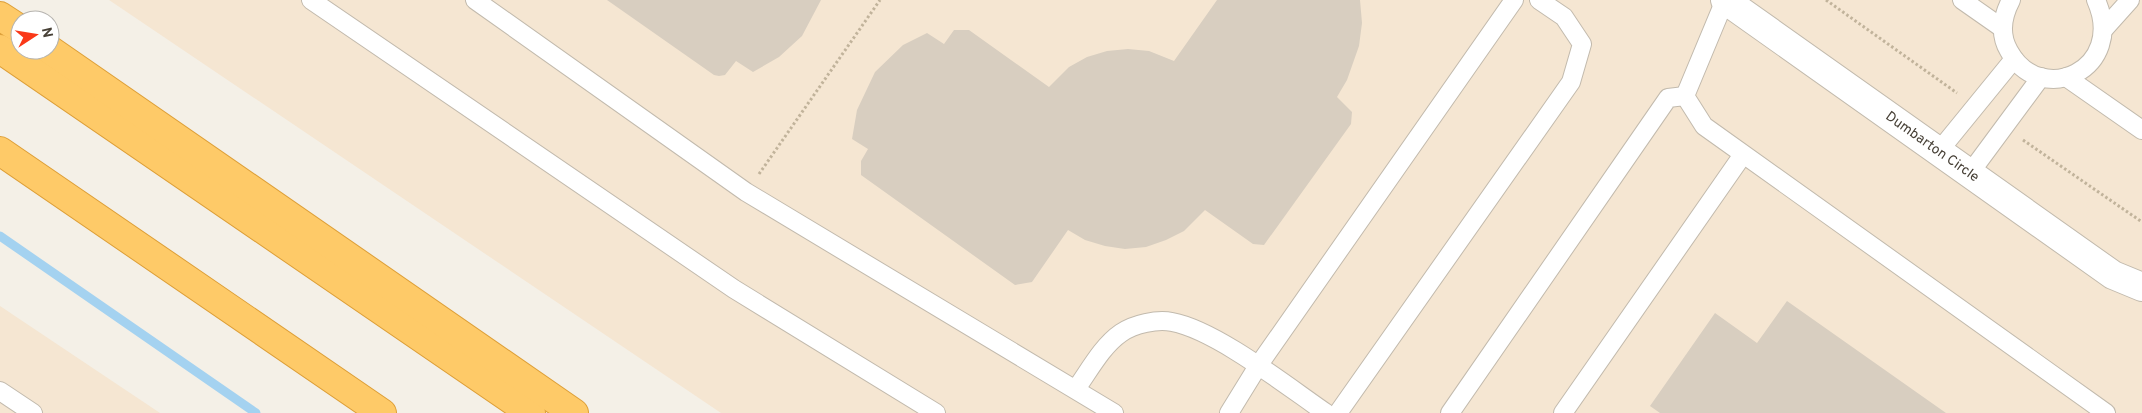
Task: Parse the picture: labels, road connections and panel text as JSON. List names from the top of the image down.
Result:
{
  "streets": {
    "street": ["Dumbarton Circle"]
  },
  "north": "right"
}
